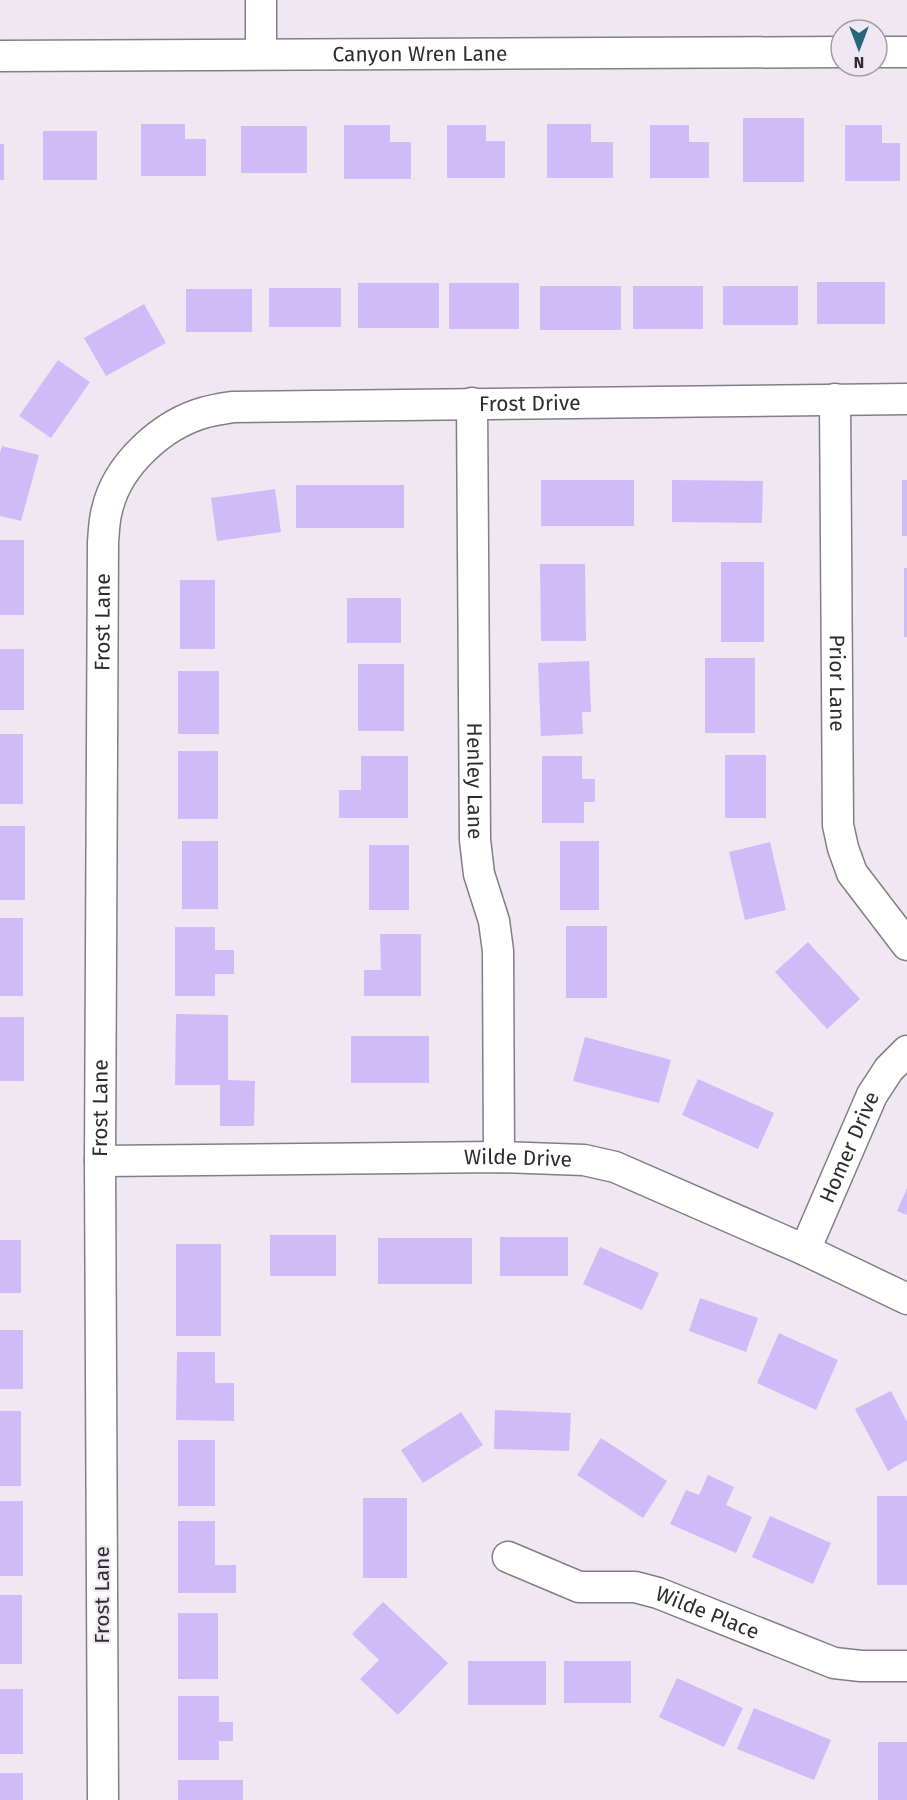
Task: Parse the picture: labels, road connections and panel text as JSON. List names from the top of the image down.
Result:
{
  "streets": {
    "street": [
      "Canyon Wren Lane",
      "Frost Drive",
      "Frost Lane",
      "Prior Lane",
      "Henley Lane",
      "Homer Drive",
      "Wilde Drive",
      "Wilde Place"
    ]
  },
  "crossings": [
    ["Frost Drive", "Frost Lane"],
    ["Frost Drive", "Prior Lane"],
    ["Frost Drive", "Henley Lane"],
    ["Frost Lane", "Wilde Drive"],
    ["Henley Lane", "Wilde Drive"],
    ["Homer Drive", "Wilde Drive"]
  ],
  "north": "bottom"
}
